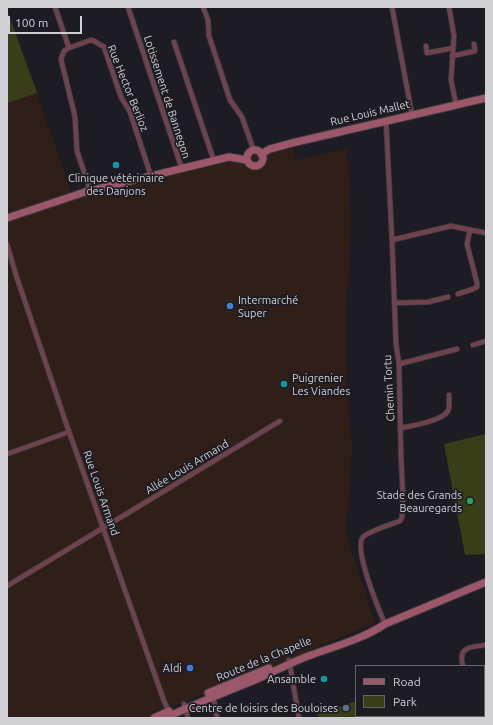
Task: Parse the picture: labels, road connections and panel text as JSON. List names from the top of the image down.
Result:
{
  "streets": {
    "main road": ["Rue Louis Mallet", "Route de la Chapelle"],
    "street": [
      "Rue Hector Berlioz",
      "Lotissement de Bannegon",
      "Chemin Tortu",
      "Allée Louis Armand",
      "Rue Louis Armand"
    ]
  },
  "crossings": [
    ["Rue Hector Berlioz", "Rue Louis Mallet"],
    ["Lotissement de Bannegon", "Rue Louis Mallet"],
    ["Rue Louis Mallet", "Chemin Tortu"],
    ["Chemin Tortu", "Route de la Chapelle"],
    ["Allée Louis Armand", "Rue Louis Armand"],
    ["Rue Louis Armand", "Route de la Chapelle"]
  ],
  "places": [
    "Clinique vétérinaire des Danjons",
    "Intermarché Super",
    "Puigrenier Les Viandes",
    "Stade des Grands Beauregards",
    "Aldi",
    "Ansamble",
    "Centre de loisirs des Bouloises"
  ],
  "legend": ["Road", "Park"],
  "scale_bar": "100 m"
}
